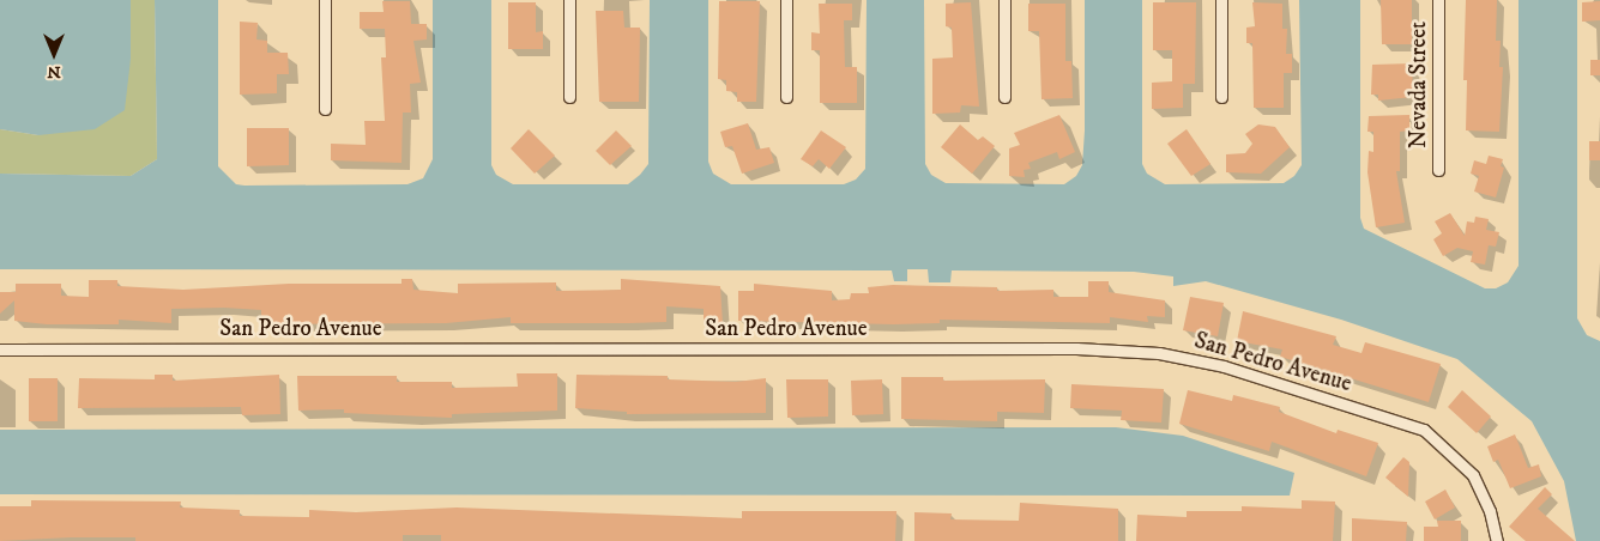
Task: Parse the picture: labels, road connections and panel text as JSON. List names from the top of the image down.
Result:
{
  "streets": {
    "street": ["Nevada Street", "San Pedro Avenue"]
  },
  "north": "bottom"
}
